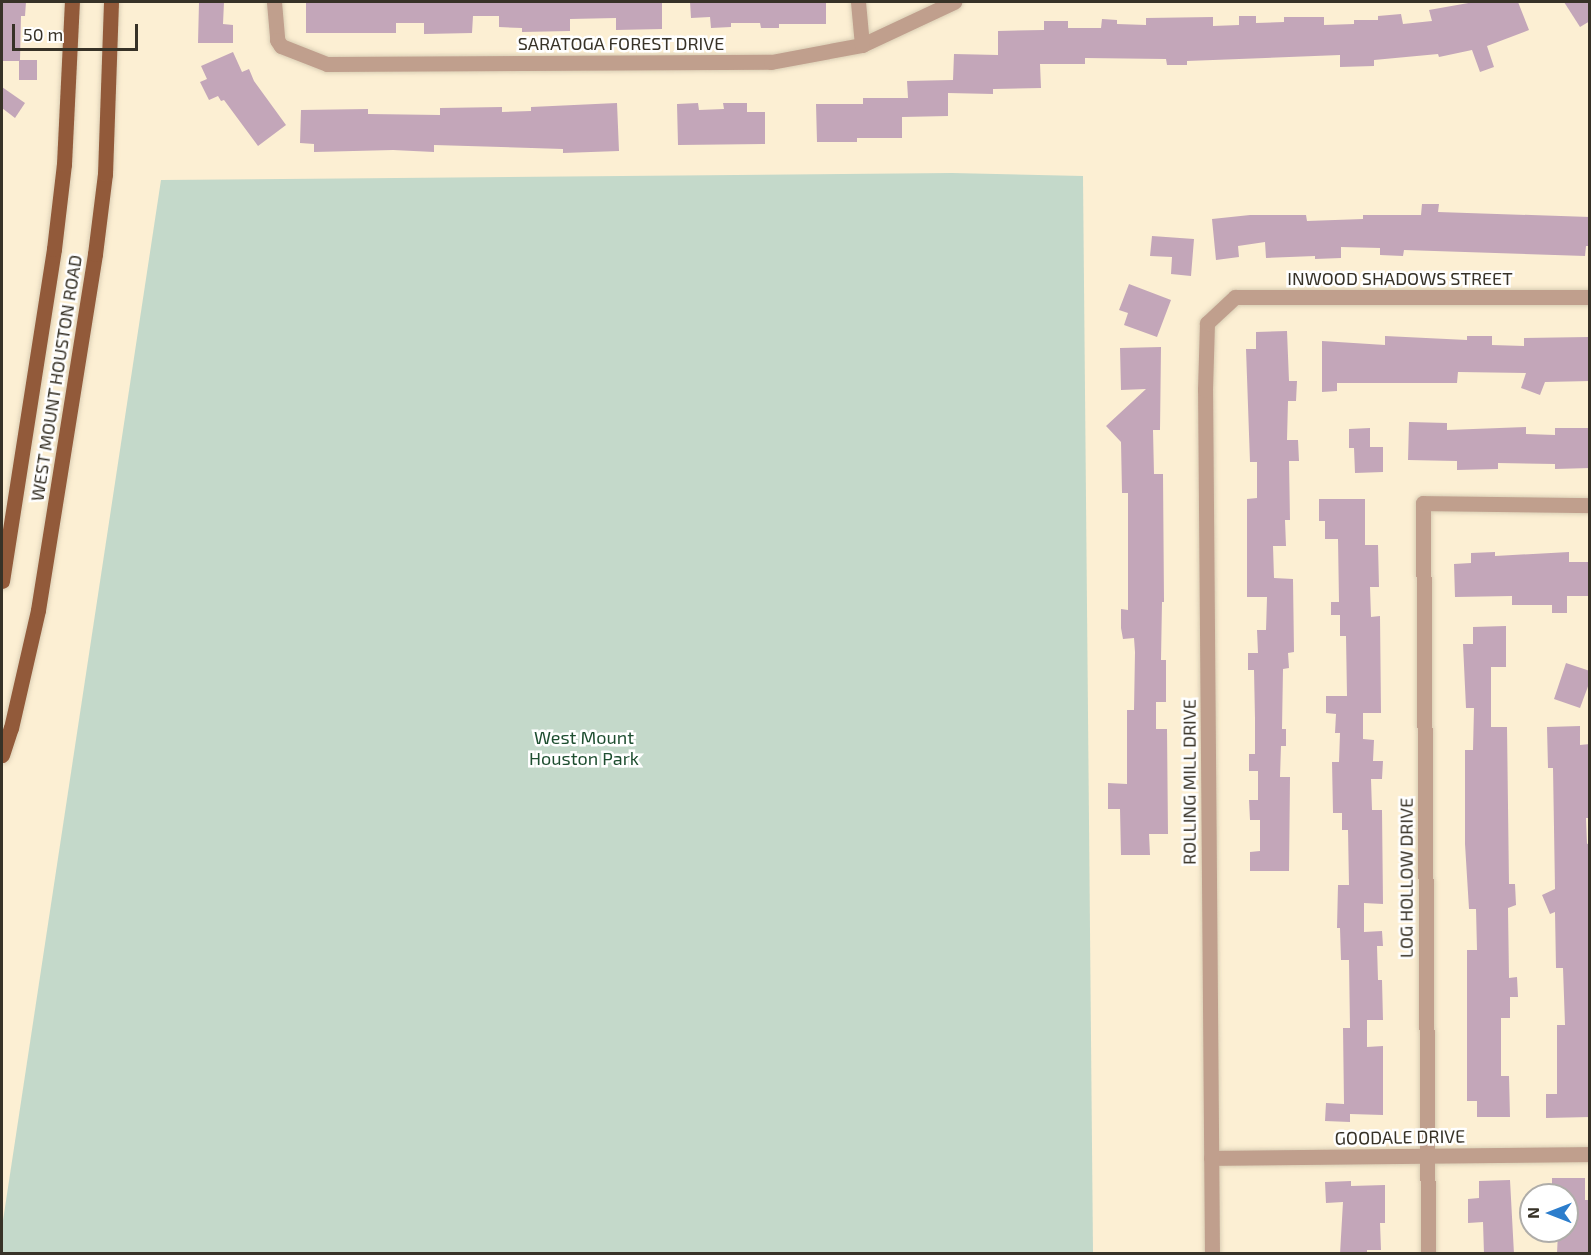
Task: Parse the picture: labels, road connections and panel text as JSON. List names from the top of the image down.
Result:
{
  "streets": {
    "main road": ["WEST MOUNT HOUSTON ROAD"],
    "street": [
      "SARATOGA FOREST DRIVE",
      "INWOOD SHADOWS STREET",
      "ROLLING MILL DRIVE",
      "LOG HOLLOW DRIVE",
      "GOODALE DRIVE"
    ]
  },
  "crossings": [
    ["INWOOD SHADOWS STREET", "ROLLING MILL DRIVE"],
    ["ROLLING MILL DRIVE", "GOODALE DRIVE"],
    ["LOG HOLLOW DRIVE", "GOODALE DRIVE"]
  ],
  "parks": ["West Mount Houston Park"],
  "scale_bar": "50 m",
  "north": "left"
}
